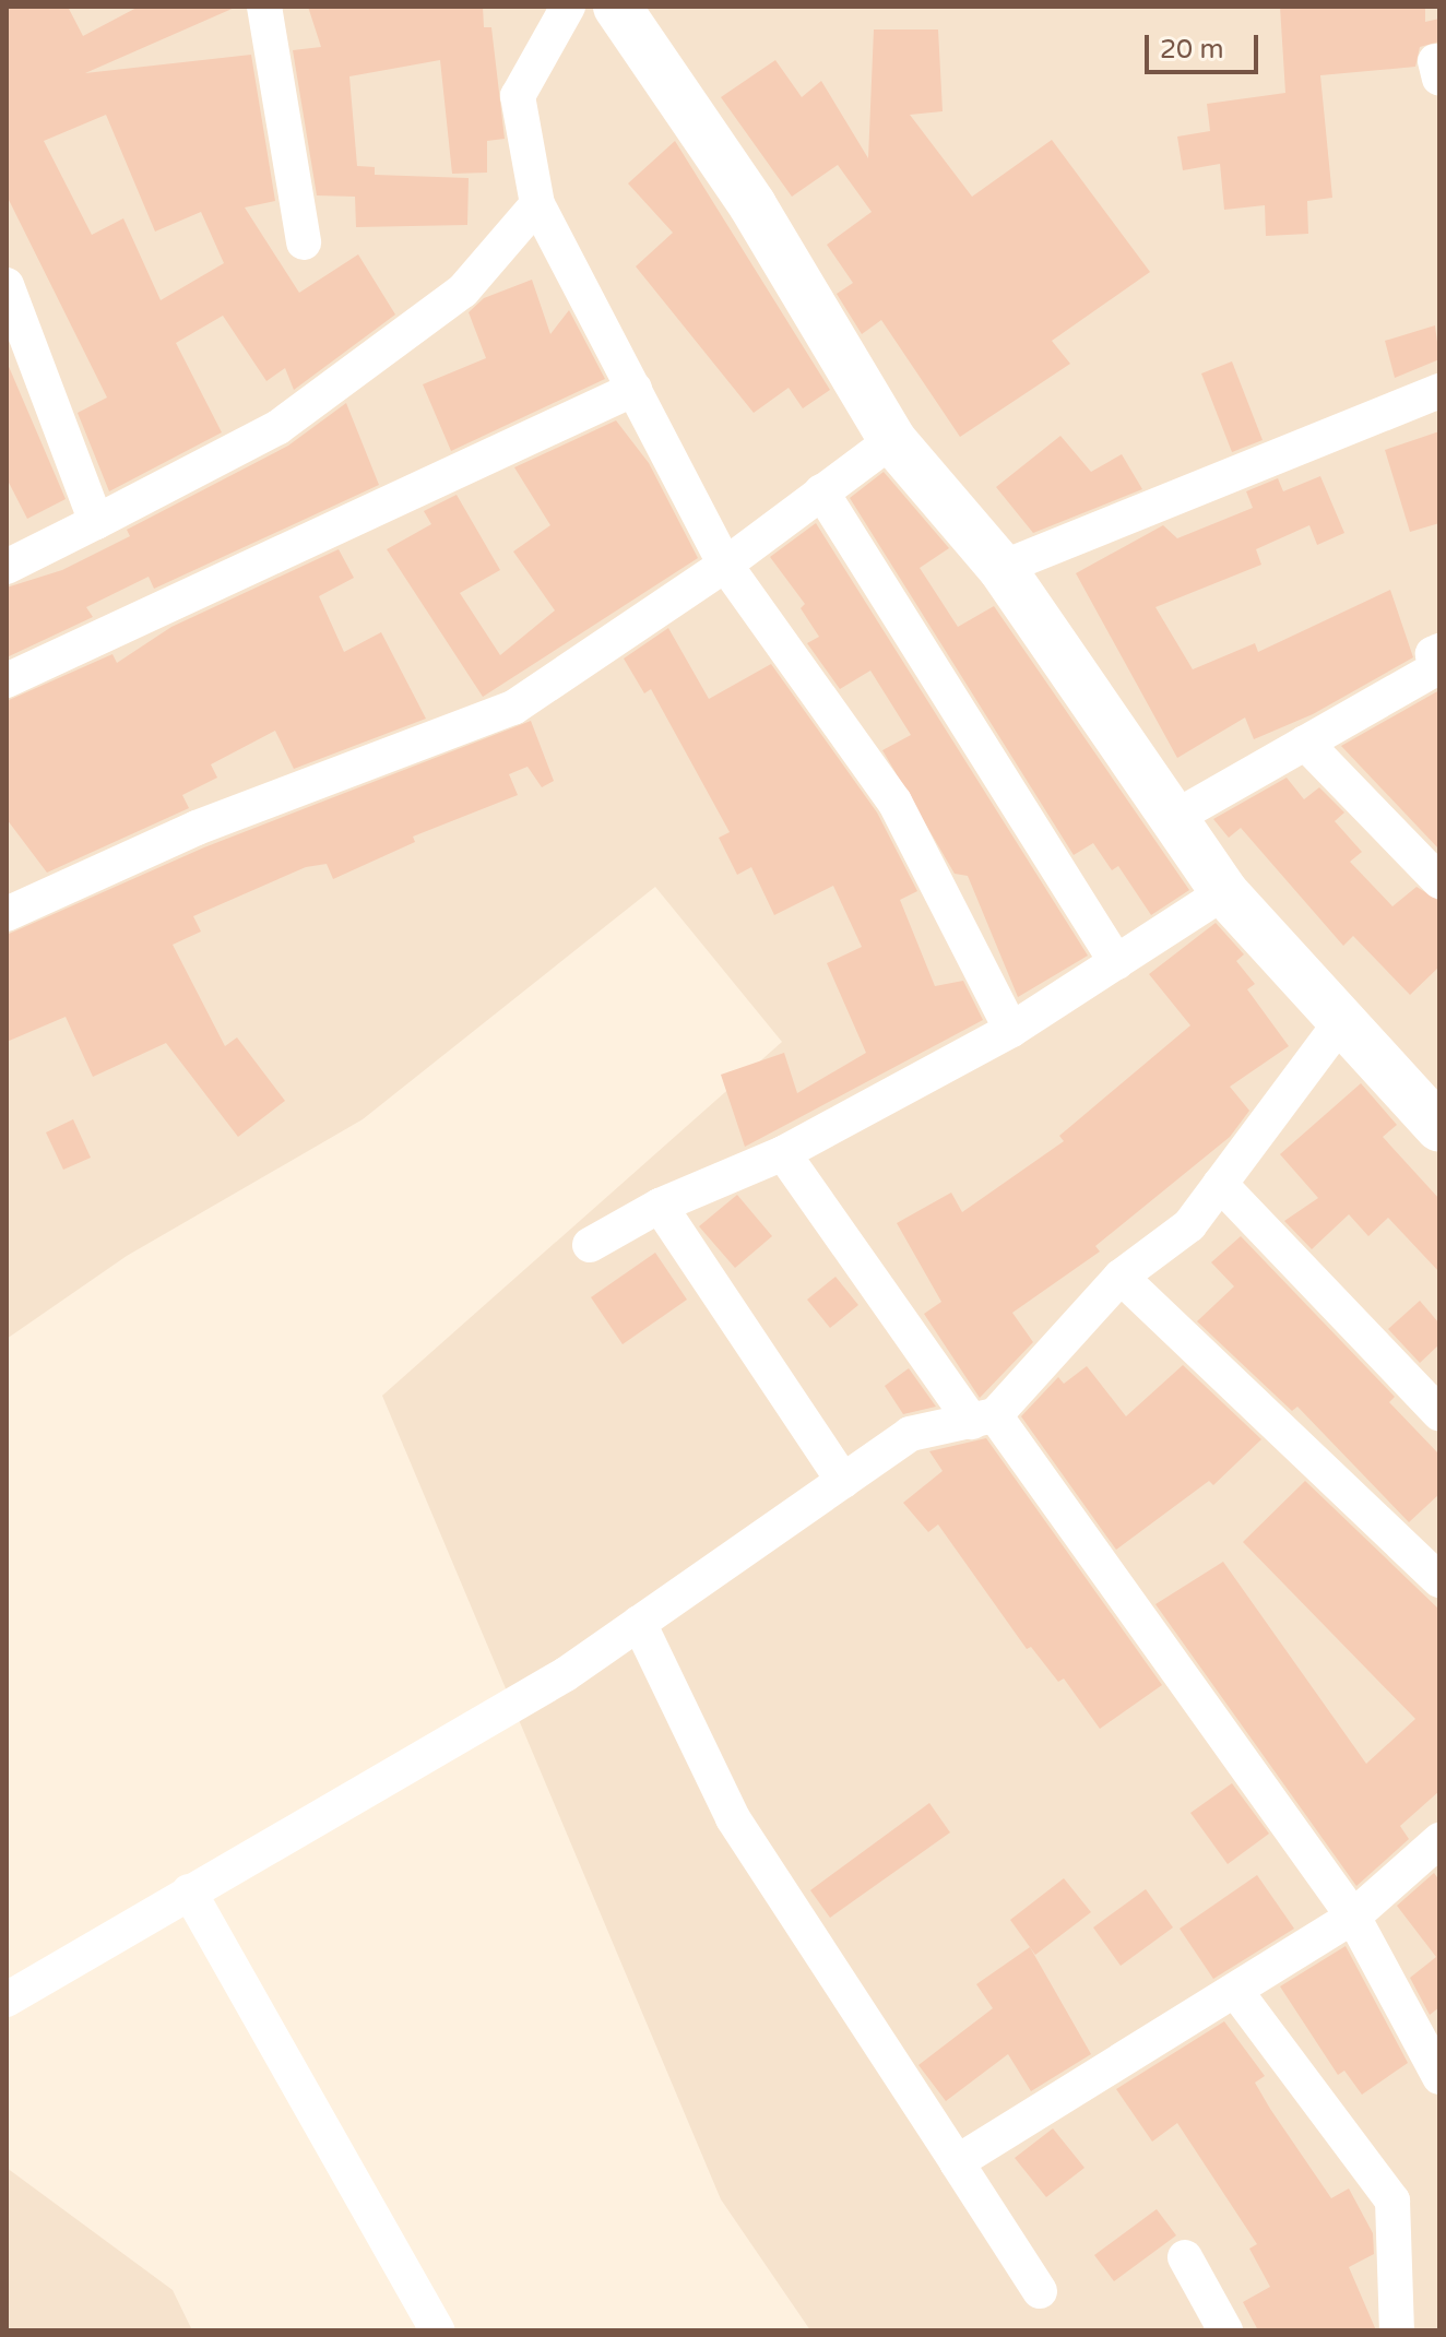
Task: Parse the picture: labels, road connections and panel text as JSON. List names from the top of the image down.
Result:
{
  "scale_bar": "20 m"
}
